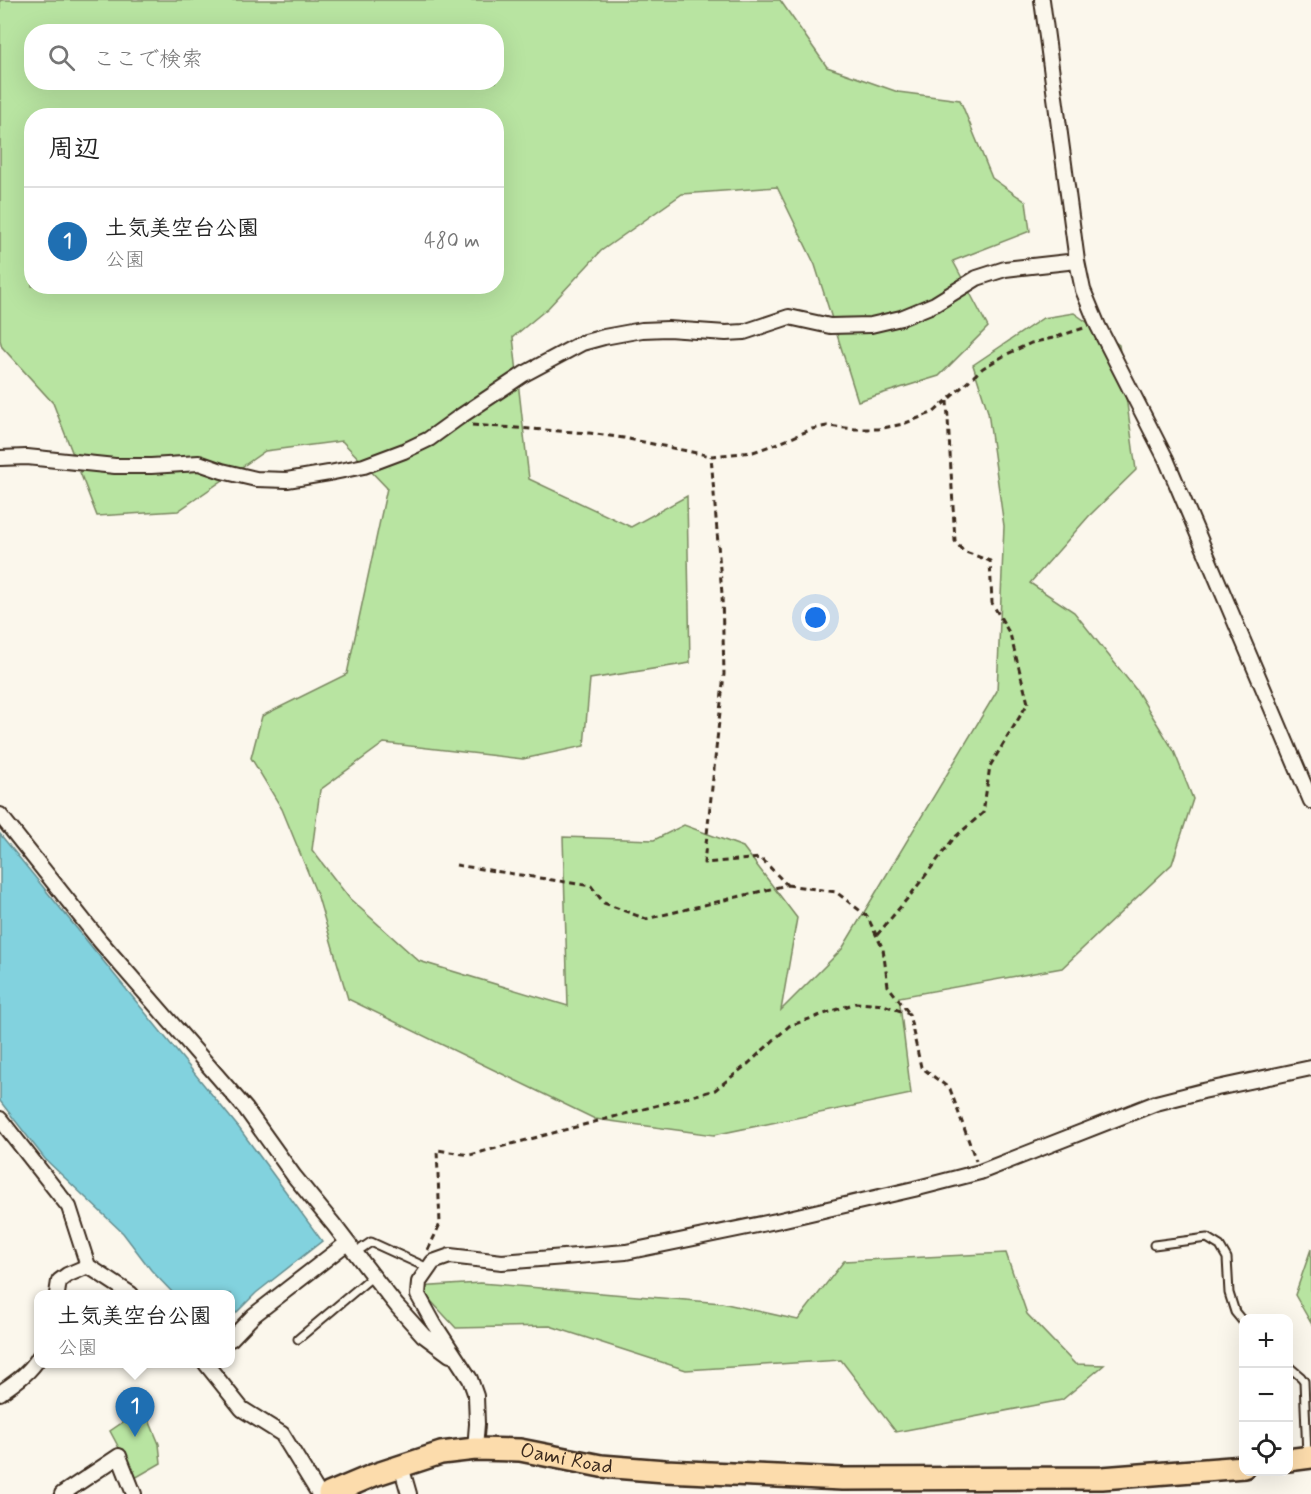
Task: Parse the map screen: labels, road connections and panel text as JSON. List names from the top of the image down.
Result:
{
  "streets": {
    "main road": ["Oami Road"]
  },
  "page": {
    "search": "ここで検索",
    "heading": "周辺",
    "list": [
      {
        "mark": "1",
        "name": "土気美空台公園",
        "note": "公園",
        "value": "480 m"
      }
    ],
    "popup": ["土気美空台公園", "公園"],
    "map_buttons": ["+", "−"],
    "pins": "1"
  }
}
